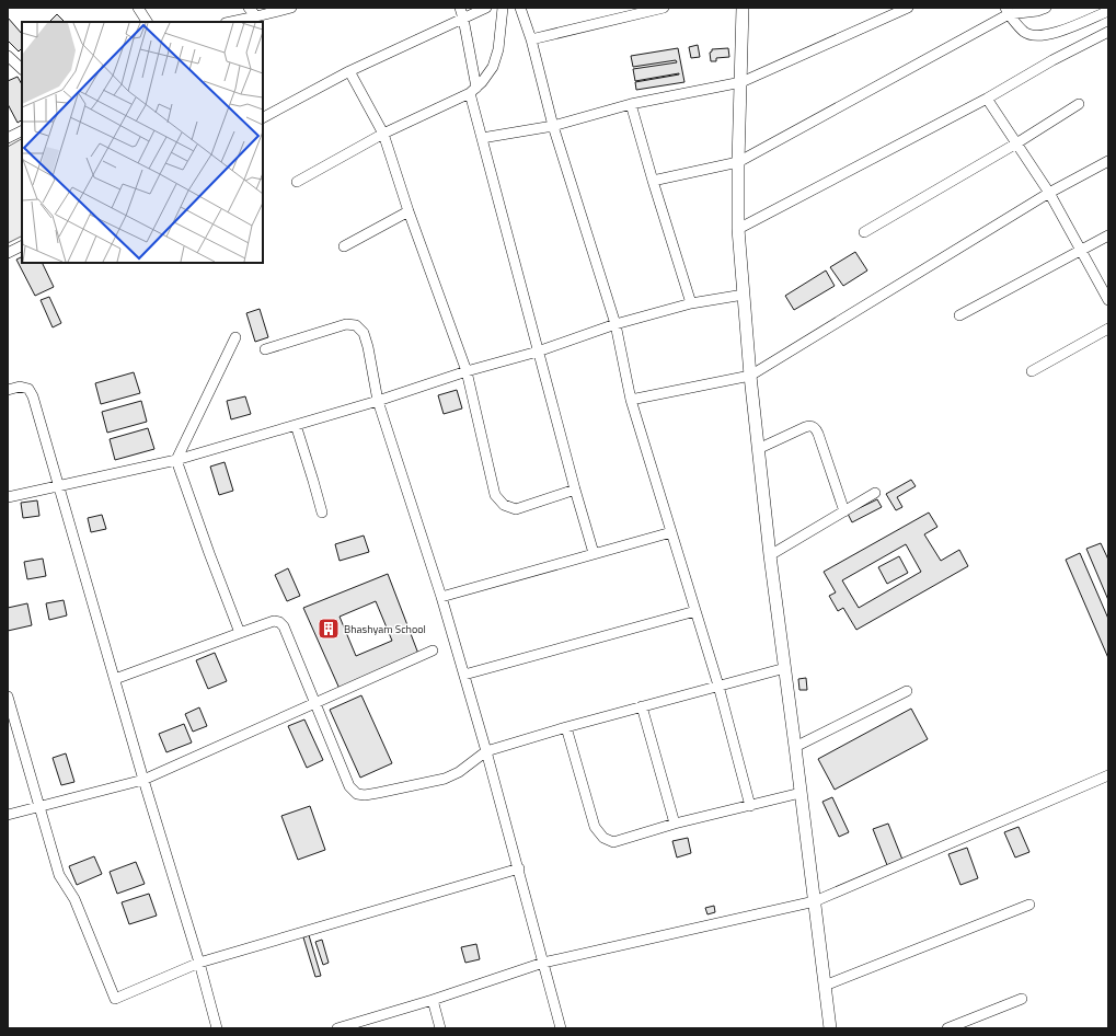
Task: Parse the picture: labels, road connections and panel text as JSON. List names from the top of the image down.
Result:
{
  "places": {
    "building": ["Bhashyam School"]
  }
}
